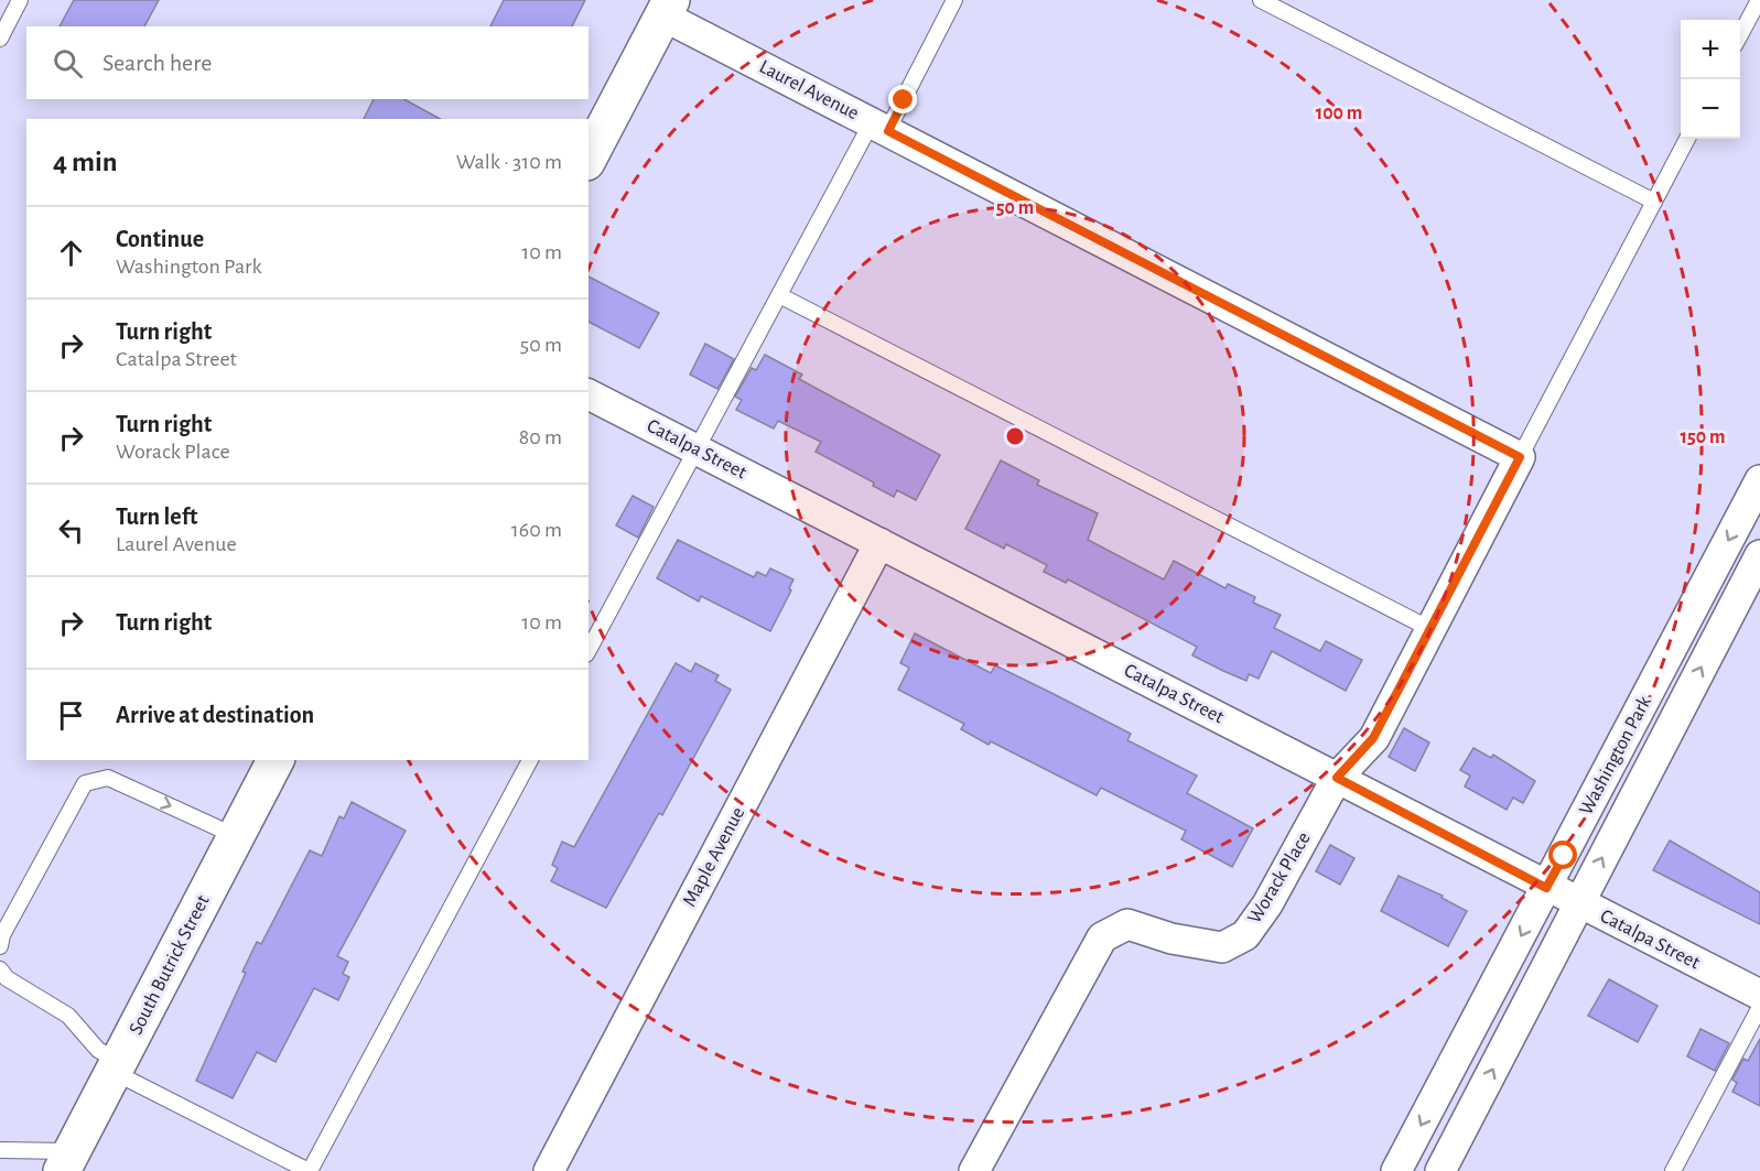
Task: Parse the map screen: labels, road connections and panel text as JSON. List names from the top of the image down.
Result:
{
  "streets": {
    "street": [
      "Laurel Avenue",
      "Catalpa Street",
      "Washington Park",
      "Maple Avenue",
      "Worack Place",
      "South Butrick Street"
    ]
  },
  "crossings": [
    ["Laurel Avenue", "Worack Place"],
    ["Catalpa Street", "Washington Park"],
    ["Catalpa Street", "Maple Avenue"],
    ["Catalpa Street", "Worack Place"]
  ],
  "page": {
    "map_buttons": ["+", "−"],
    "search": "Search here",
    "heading": ["4 min", "Walk · 310 m"],
    "list": [
      ["Continue", "Washington Park", "10 m"],
      ["Turn right", "Catalpa Street", "50 m"],
      ["Turn right", "Worack Place", "80 m"],
      ["Turn left", "Laurel Avenue", "160 m"],
      ["Turn right", "10 m"],
      "Arrive at destination"
    ]
  },
  "rings": ["100 m", "50 m", "150 m"]
}
